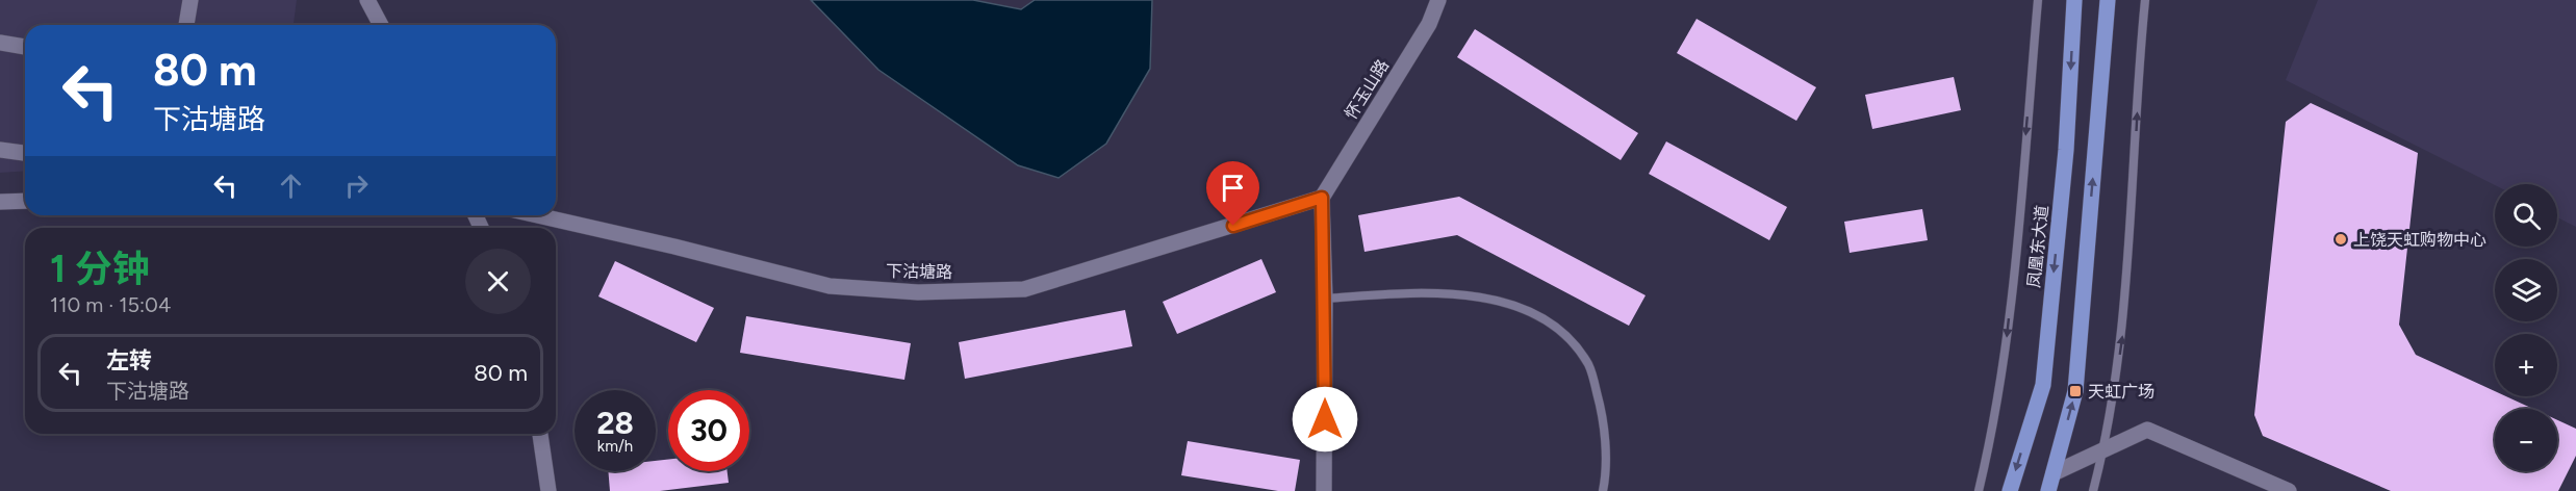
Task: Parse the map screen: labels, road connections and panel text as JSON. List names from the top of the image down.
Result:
{
  "streets": {
    "main road": ["凤凰东大道"],
    "street": ["怀玉山路", "下沽塘路"]
  },
  "crossings": [
    ["怀玉山路", "下沽塘路"]
  ],
  "places": {
    "other": ["上饶天虹购物中心"],
    "transit": ["天虹广场"]
  },
  "page": {
    "turn": ["80 m", "下沽塘路"],
    "map_buttons": ["+", "−"],
    "heading": ["1 分钟", "110 m · 15:04"],
    "list": [
      {
        "name": "左转",
        "note": "下沽塘路",
        "value": "80 m"
      }
    ],
    "speed": "28 km/h",
    "limit": "30"
  }
}
